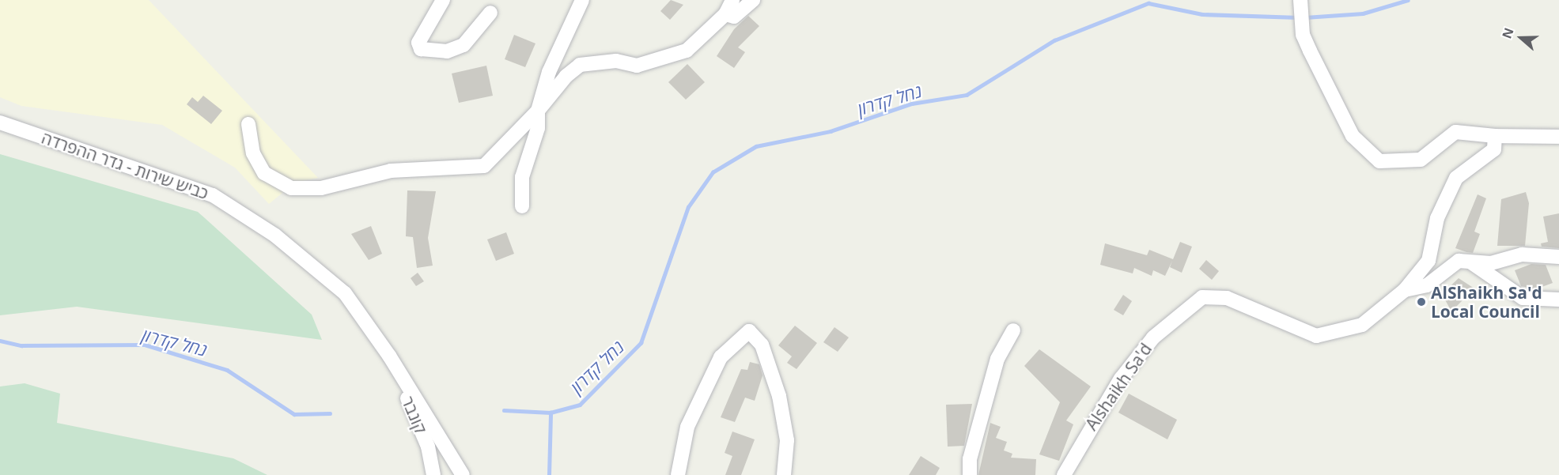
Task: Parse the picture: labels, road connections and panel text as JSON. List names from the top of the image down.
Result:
{
  "streets": {
    "street": ["כביש שירות - גדר ההפרדה", "Alshaikh Sa'd", "קונבר"]
  },
  "crossings": [
    ["כביש שירות - גדר ההפרדה", "קונבר"]
  ],
  "water": ["נחל קדרון"],
  "places": ["AlShaikh Sa'd Local Council"],
  "north": "left"
}
